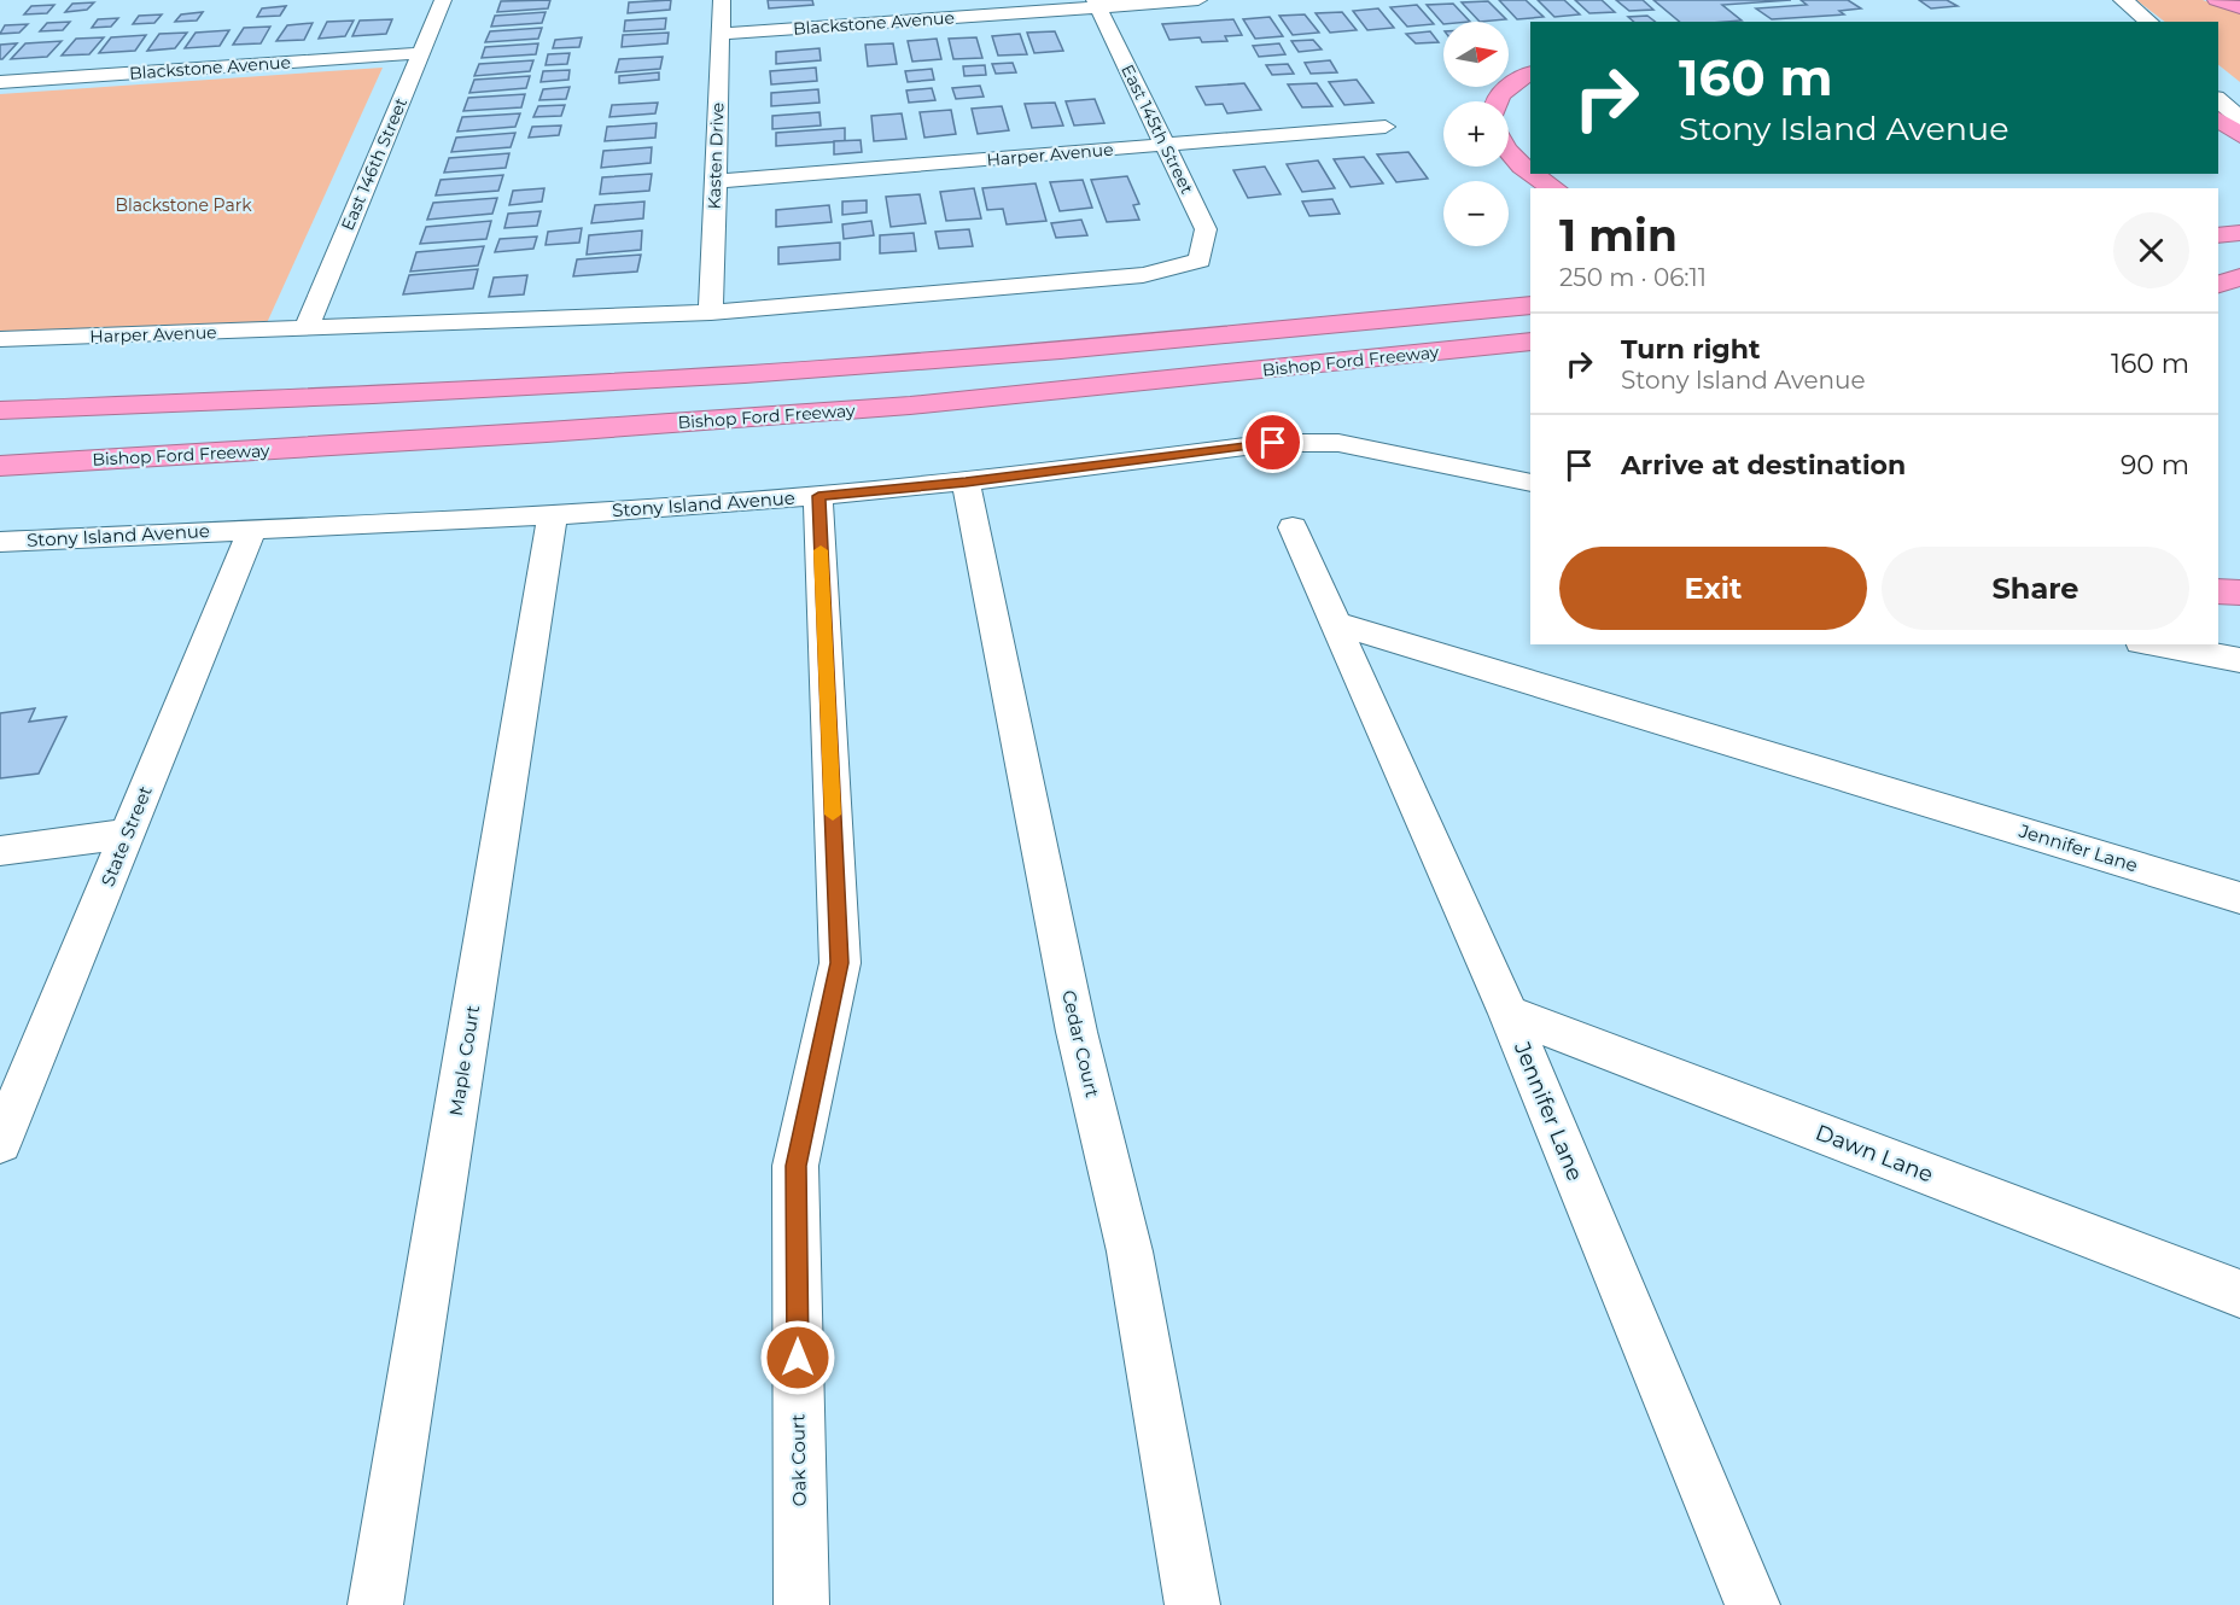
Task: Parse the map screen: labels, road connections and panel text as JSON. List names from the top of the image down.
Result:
{
  "streets": {
    "highway": ["Bishop Ford Freeway"],
    "street": [
      "Blackstone Avenue",
      "East 145th Street",
      "Harper Avenue",
      "Kasten Drive",
      "East 146th Street",
      "Stony Island Avenue",
      "State Street",
      "Jennifer Lane",
      "Cedar Court",
      "Maple Court",
      "Dawn Lane",
      "Oak Court"
    ]
  },
  "crossings": [
    ["Blackstone Avenue", "East 145th Street"],
    ["Blackstone Avenue", "Kasten Drive"],
    ["Blackstone Avenue", "East 146th Street"],
    ["East 145th Street", "Harper Avenue"],
    ["East 145th Street", "Kasten Drive"],
    ["Harper Avenue", "Kasten Drive"],
    ["Harper Avenue", "East 146th Street"],
    ["Stony Island Avenue", "State Street"],
    ["Stony Island Avenue", "Cedar Court"],
    ["Stony Island Avenue", "Maple Court"],
    ["Stony Island Avenue", "Oak Court"],
    ["Jennifer Lane", "Dawn Lane"]
  ],
  "parks": ["Blackstone Park"],
  "north": "right",
  "page": {
    "map_buttons": ["+", "−"],
    "turn": ["160 m", "Stony Island Avenue"],
    "heading": ["1 min", "250 m · 06:11"],
    "list": [
      {
        "name": "Turn right",
        "note": "Stony Island Avenue",
        "value": "160 m"
      },
      {
        "name": "Arrive at destination",
        "value": "90 m"
      }
    ],
    "buttons": ["Exit", "Share"]
  }
}
